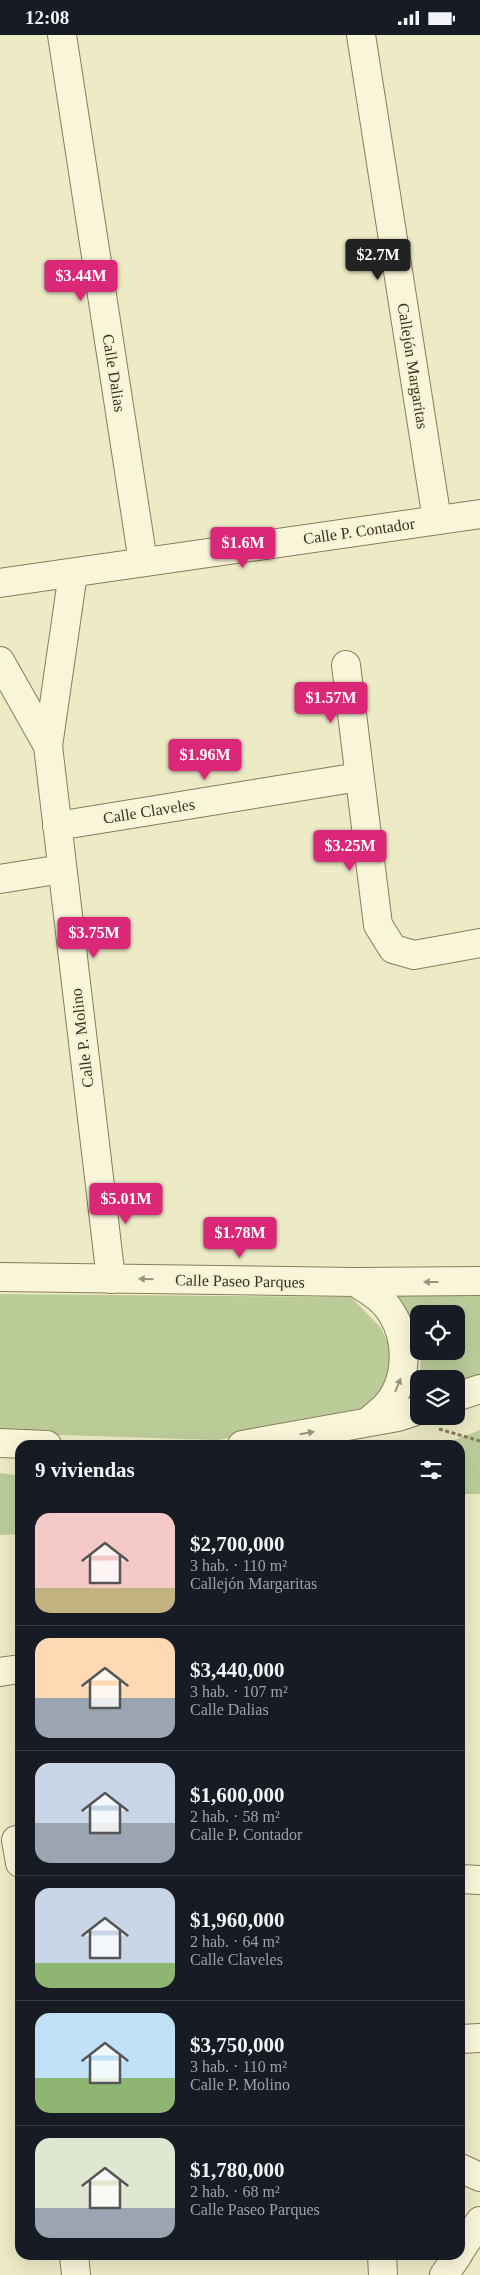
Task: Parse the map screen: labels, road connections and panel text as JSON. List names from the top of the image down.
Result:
{
  "streets": {
    "street": [
      "Callejón Margaritas",
      "Calle Dalias",
      "Calle P. Contador",
      "Calle Claveles",
      "Calle P. Molino",
      "Calle Paseo Parques"
    ]
  },
  "crossings": [
    ["Callejón Margaritas", "Calle P. Contador"],
    ["Calle Dalias", "Calle P. Contador"],
    ["Calle Claveles", "Calle P. Molino"],
    ["Calle P. Molino", "Calle Paseo Parques"]
  ],
  "page": {
    "status": "12:08",
    "price": [
      "$2.7M",
      "$3.44M",
      "$1.6M",
      "$1.57M",
      "$1.96M",
      "$3.25M",
      "$3.75M",
      "$5.01M",
      "$1.78M"
    ],
    "heading": "9 viviendas",
    "list": [
      {
        "name": "$2,700,000",
        "note": "3 hab. · 110 m² · Callejón Margaritas"
      },
      {
        "name": "$3,440,000",
        "note": "3 hab. · 107 m² · Calle Dalias"
      },
      {
        "name": "$1,600,000",
        "note": "2 hab. · 58 m² · Calle P. Contador"
      },
      {
        "name": "$1,960,000",
        "note": "2 hab. · 64 m² · Calle Claveles"
      },
      {
        "name": "$3,750,000",
        "note": "3 hab. · 110 m² · Calle P. Molino"
      },
      {
        "name": "$1,780,000",
        "note": "2 hab. · 68 m² · Calle Paseo Parques"
      }
    ]
  }
}
